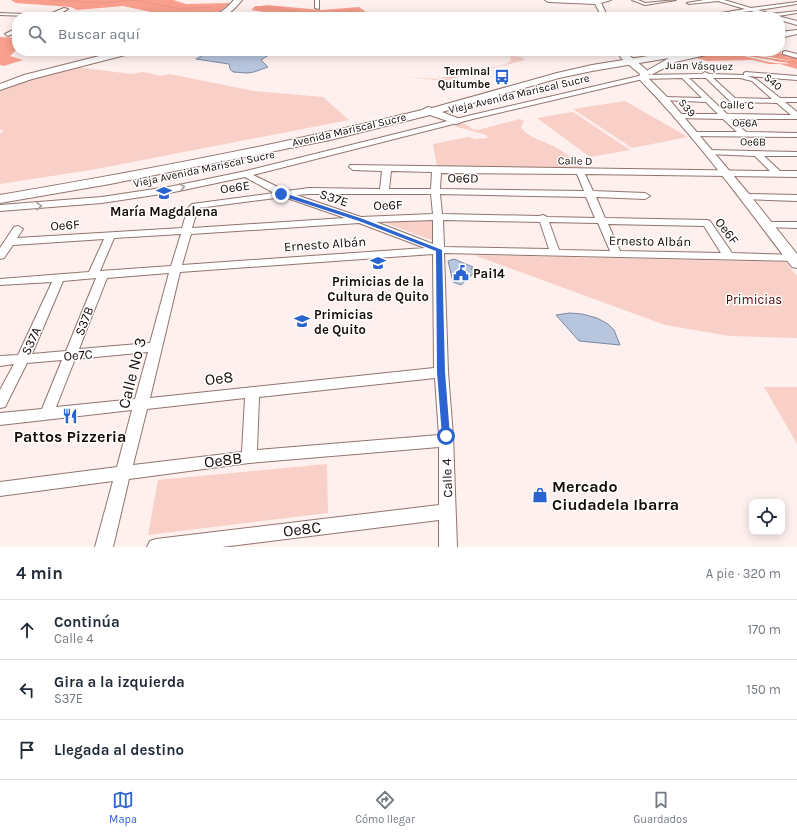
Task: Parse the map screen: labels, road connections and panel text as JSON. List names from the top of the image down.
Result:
{
  "streets": {
    "main road": ["Avenida Mariscal Sucre"],
    "street": [
      "Juan Vásquez",
      "S40",
      "Vieja Avenida Mariscal Sucre",
      "Calle C",
      "S39",
      "Oe6A",
      "Oe6B",
      "Calle D",
      "Oe6D",
      "Oe6E",
      "S37E",
      "Oe6F",
      "Ernesto Albán",
      "S37B",
      "S37A",
      "Oe7C",
      "Calle No 3",
      "Oe8",
      "Oe8B",
      "Calle 4",
      "Oe8C"
    ]
  },
  "crossings": [
    ["Juan Vásquez", "S40"],
    ["Juan Vásquez", "Vieja Avenida Mariscal Sucre"],
    ["Juan Vásquez", "S39"],
    ["S40", "Calle C"],
    ["Vieja Avenida Mariscal Sucre", "S39"],
    ["Vieja Avenida Mariscal Sucre", "S37E"],
    ["Calle C", "S39"],
    ["S39", "Oe6A"],
    ["S39", "Avenida Mariscal Sucre"],
    ["S39", "Oe6B"],
    ["S39", "Calle D"],
    ["S39", "Ernesto Albán"],
    ["Calle D", "Oe6D"],
    ["Calle D", "Calle 4"],
    ["Oe6D", "Oe6E"],
    ["Oe6D", "S37E"],
    ["Oe6D", "Calle 4"],
    ["Oe6E", "S37E"],
    ["Oe6E", "Calle No 3"],
    ["S37E", "Oe6F"],
    ["S37E", "Ernesto Albán"],
    ["S37E", "Calle 4"],
    ["Oe6F", "Ernesto Albán"],
    ["Oe6F", "S37B"],
    ["Oe6F", "Calle No 3"],
    ["Oe6F", "Calle 4"],
    ["Ernesto Albán", "S37B"],
    ["Ernesto Albán", "S37A"],
    ["Ernesto Albán", "Calle No 3"],
    ["Ernesto Albán", "Calle 4"],
    ["S37B", "Oe7C"],
    ["S37B", "Oe8"],
    ["S37A", "Oe7C"],
    ["Oe7C", "Calle No 3"],
    ["Calle No 3", "Oe8"],
    ["Calle No 3", "Oe8B"],
    ["Oe8", "Calle 4"],
    ["Oe8B", "Calle 4"],
    ["Calle 4", "Oe8C"]
  ],
  "one_way": ["Vieja Avenida Mariscal Sucre"],
  "parks": ["Primicias"],
  "places": {
    "bus stop": ["Terminal Quitumbe"],
    "school or university": ["María Magdalena", "Primicias de la Cultura de Quito", "Primicias de Quito"],
    "public building": ["Pai14"],
    "restaurant": ["Pattos Pizzeria"],
    "shop": ["Mercado Ciudadela Ibarra"]
  },
  "page": {
    "search": "Buscar aquí",
    "heading": ["4 min", "A pie · 320 m"],
    "list": [
      ["Continúa", "Calle 4", "170 m"],
      ["Gira a la izquierda", "S37E", "150 m"],
      "Llegada al destino"
    ],
    "nav": ["Mapa", "Cómo llegar", "Guardados"]
  }
}
